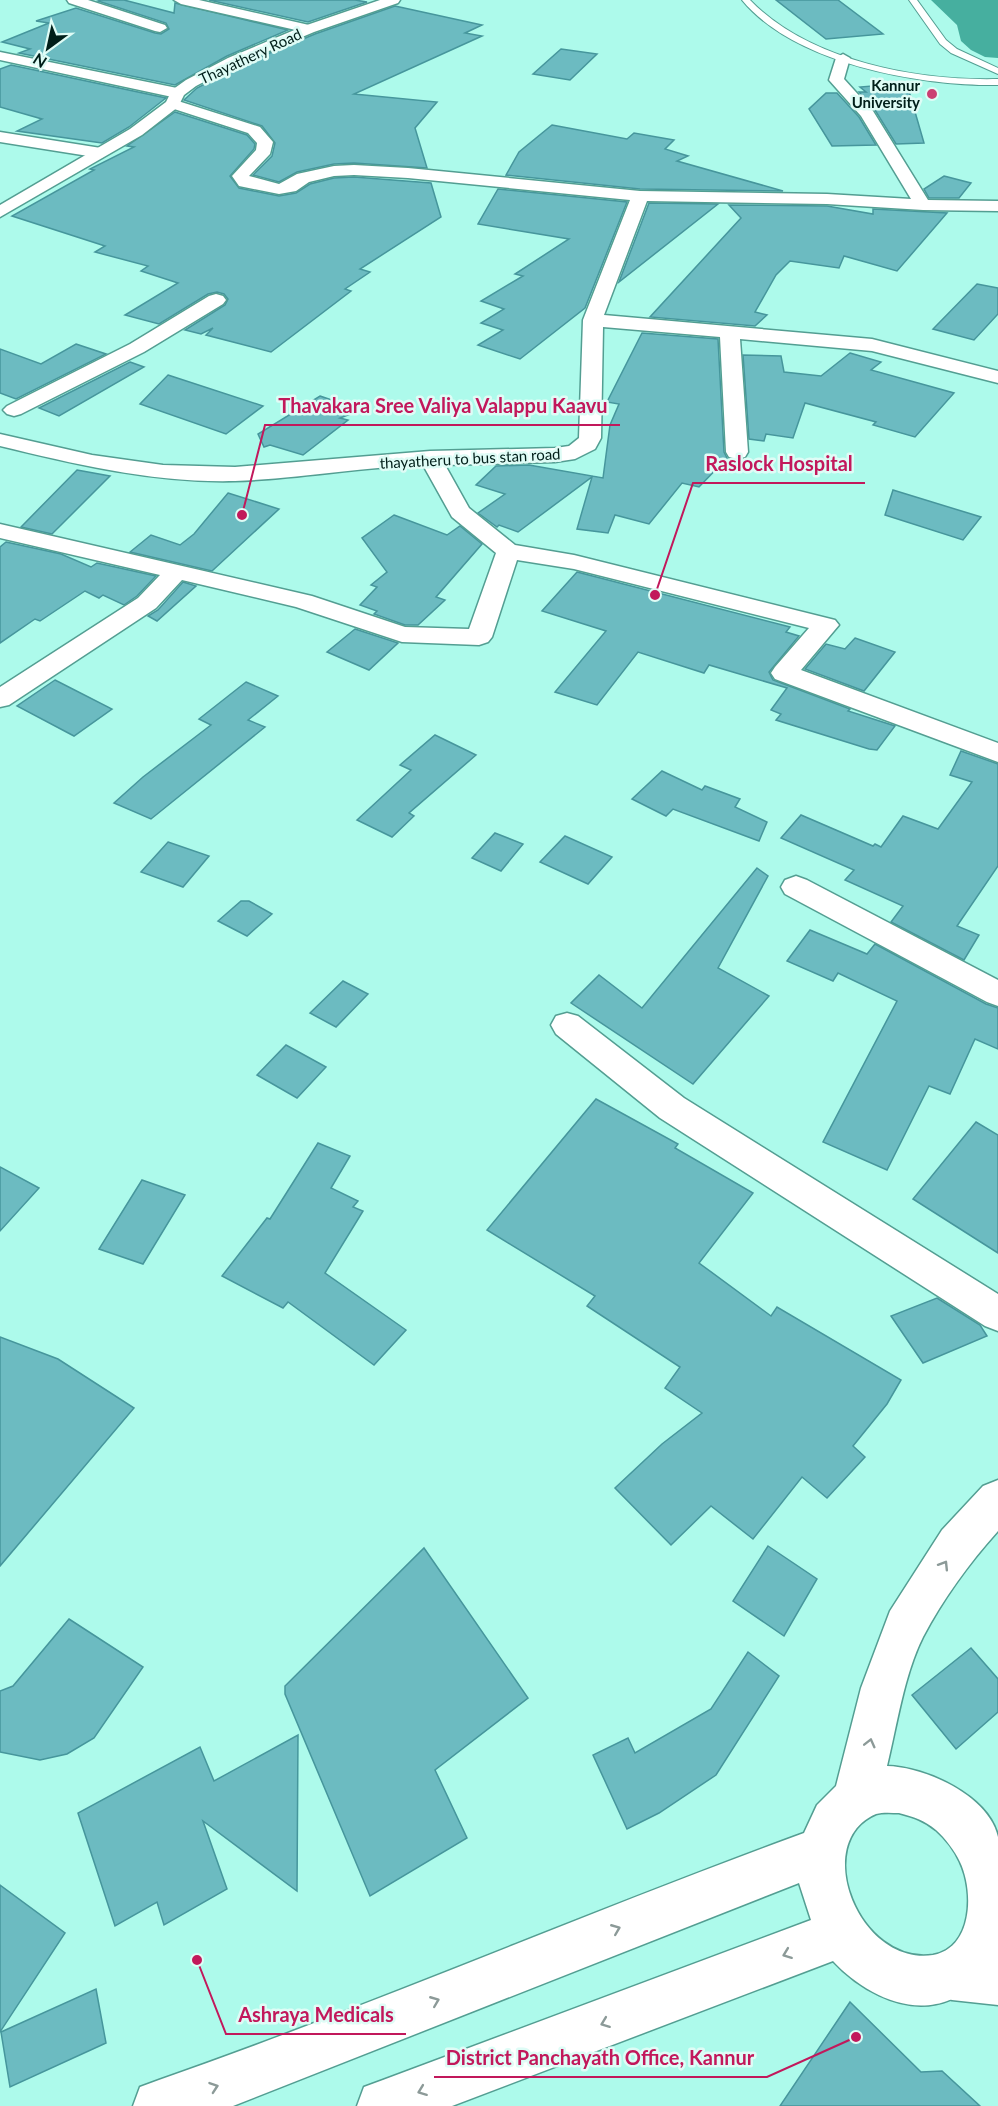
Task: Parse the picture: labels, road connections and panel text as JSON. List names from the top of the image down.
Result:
{
  "streets": {
    "street": ["Thayathery Road", "thayatheru to bus stan road"]
  },
  "places": [
    "Kannur University",
    "Thavakara Sree Valiya Valappu Kaavu",
    "Raslock Hospital",
    "Ashraya Medicals",
    "District Panchayath Office, Kannur"
  ],
  "north": "bottom left"
}
